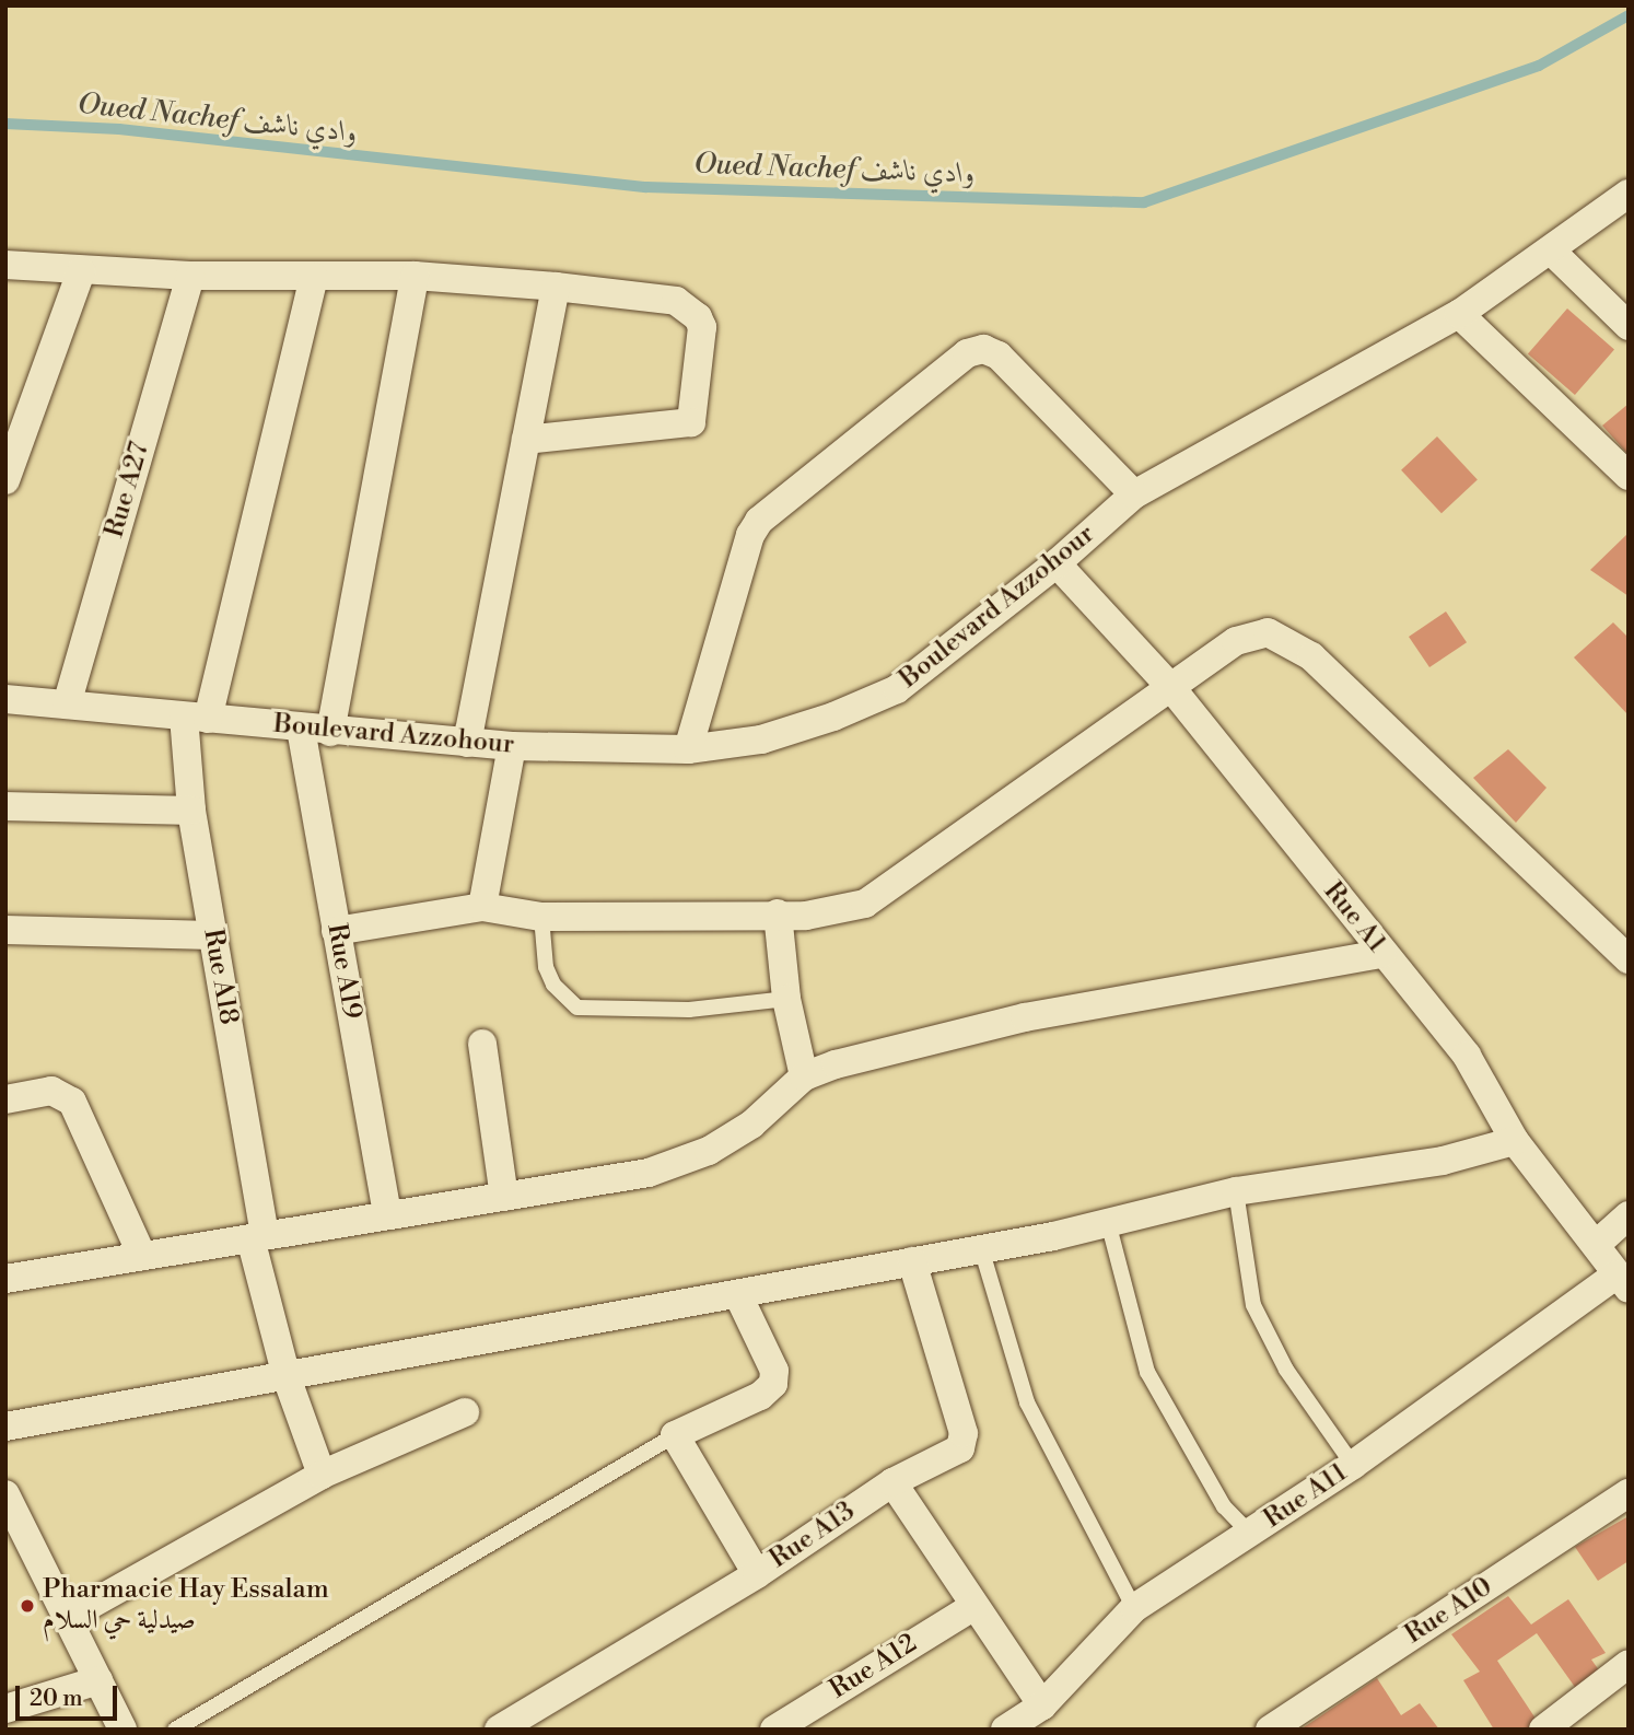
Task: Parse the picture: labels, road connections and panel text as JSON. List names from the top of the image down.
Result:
{
  "streets": {
    "street": [
      "Rue A27",
      "Boulevard Azzohour",
      "Rue A1",
      "Rue A19",
      "Rue A18",
      "Rue A11",
      "Rue A13",
      "Rue A10",
      "Rue A12"
    ]
  },
  "crossings": [
    ["Rue A27", "Boulevard Azzohour"],
    ["Boulevard Azzohour", "Rue A1"],
    ["Boulevard Azzohour", "Rue A19"],
    ["Boulevard Azzohour", "Rue A18"],
    ["Rue A1", "Rue A11"]
  ],
  "water": ["Oued Nachef وادي ناشف"],
  "places": ["Pharmacie Hay Essalam صيدلية حي السلام"],
  "scale_bar": "20 m"
}
